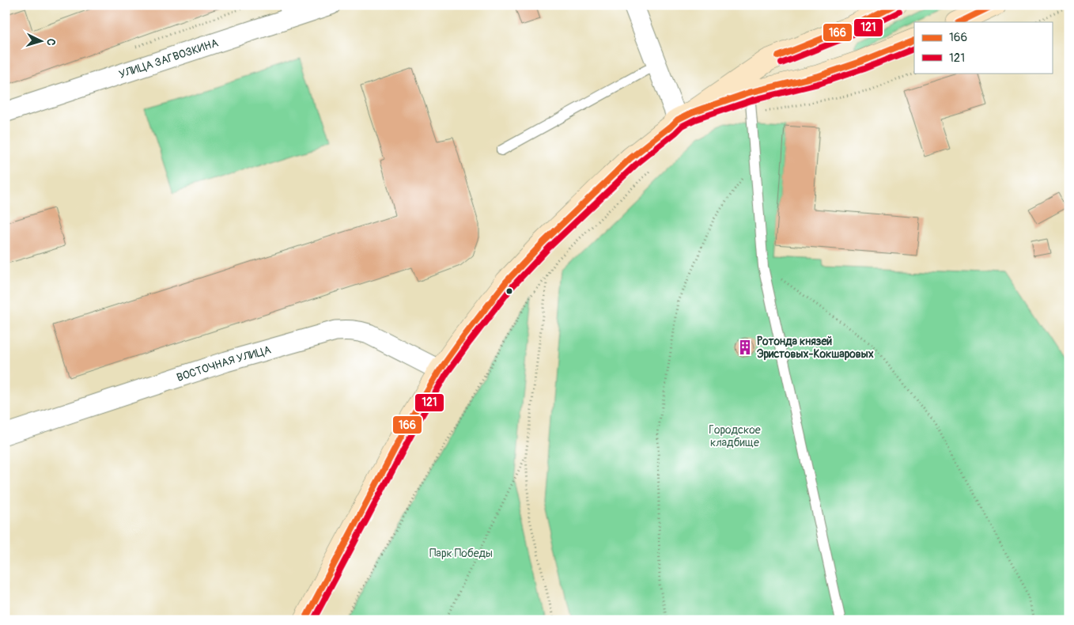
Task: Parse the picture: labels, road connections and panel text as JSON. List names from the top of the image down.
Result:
{
  "streets": {
    "street": ["УЛИЦА ЗАГВОЗКИНА", "ВОСТОЧНАЯ УЛИЦА"]
  },
  "parks": ["Городское кладбище", "Парк Победы"],
  "places": {
    "building": ["Ротонда князей Эристовых-Кокшаровых"]
  },
  "lines": ["transit line 166", "transit line 121"],
  "legend": ["166", "121"],
  "north": "right"
}
